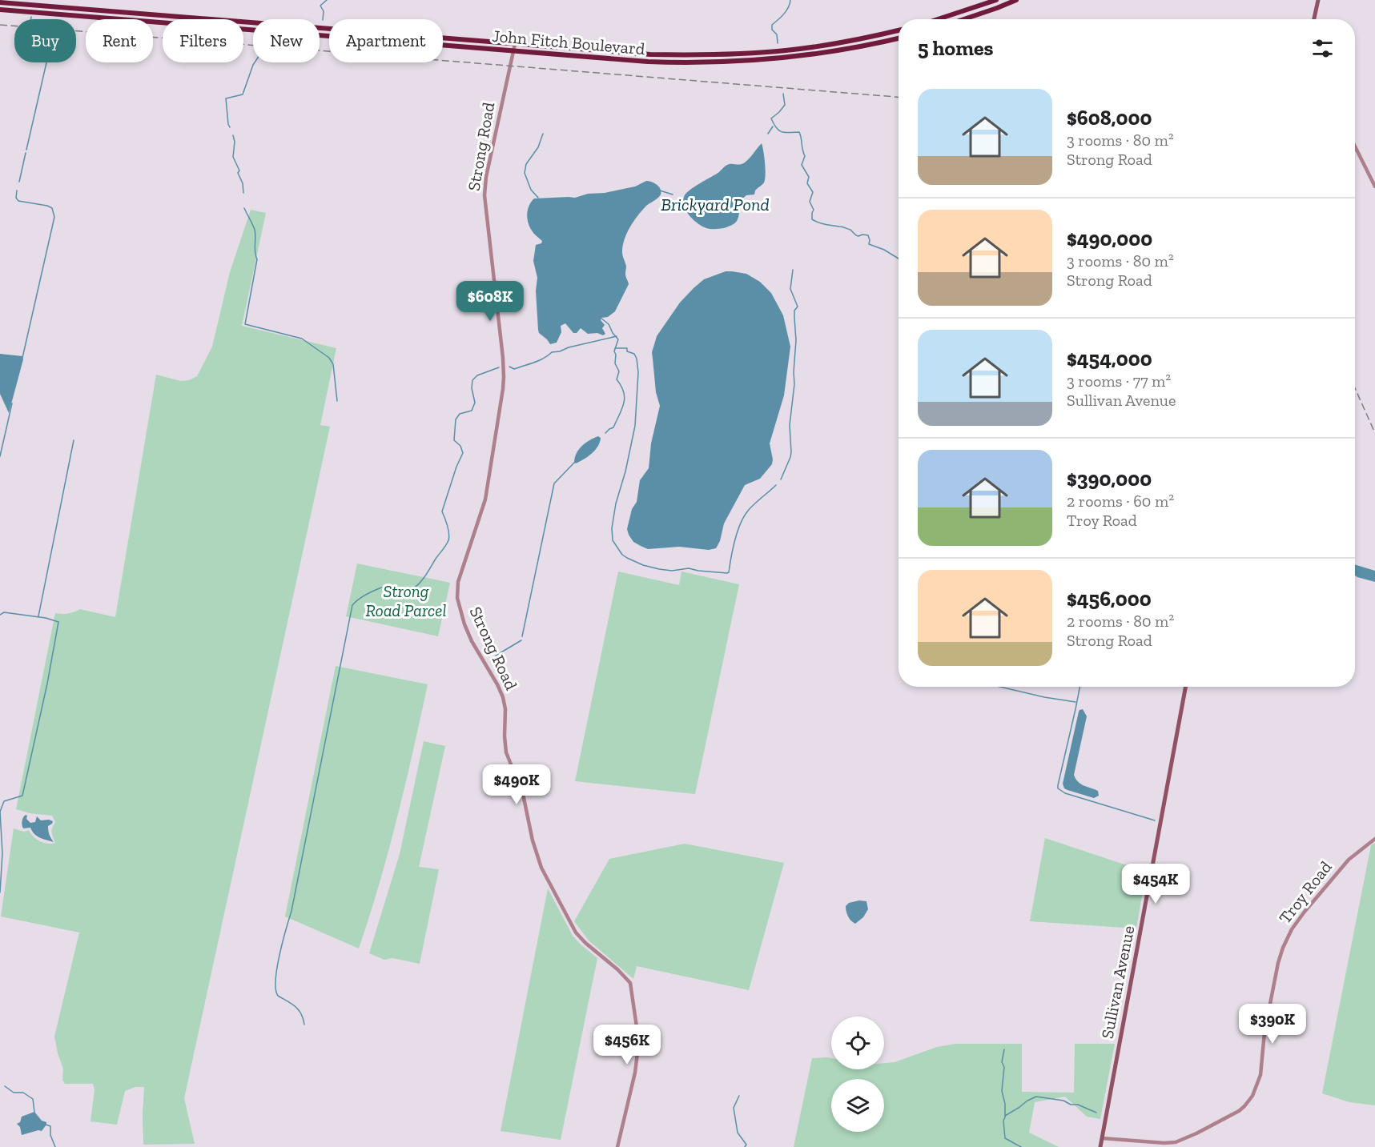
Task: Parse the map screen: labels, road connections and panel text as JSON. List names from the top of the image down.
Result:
{
  "streets": {
    "highway": ["John Fitch Boulevard"],
    "main road": ["Sullivan Avenue"],
    "street": ["Strong Road", "Troy Road"]
  },
  "crossings": [
    ["John Fitch Boulevard", "Strong Road"],
    ["Troy Road", "Sullivan Avenue"]
  ],
  "water": ["Brickyard Pond"],
  "parks": ["Strong Road Parcel"],
  "page": {
    "chip": [
      "Buy",
      "Rent",
      "Filters",
      "New",
      "Apartment"
    ],
    "heading": "5 homes",
    "list": [
      {
        "name": "$608,000",
        "note": "3 rooms · 80 m² · Strong Road"
      },
      {
        "name": "$490,000",
        "note": "3 rooms · 80 m² · Strong Road"
      },
      {
        "name": "$454,000",
        "note": "3 rooms · 77 m² · Sullivan Avenue"
      },
      {
        "name": "$390,000",
        "note": "2 rooms · 60 m² · Troy Road"
      },
      {
        "name": "$456,000",
        "note": "2 rooms · 80 m² · Strong Road"
      }
    ],
    "price": [
      "$608K",
      "$490K",
      "$454K",
      "$390K",
      "$456K"
    ]
  }
}
